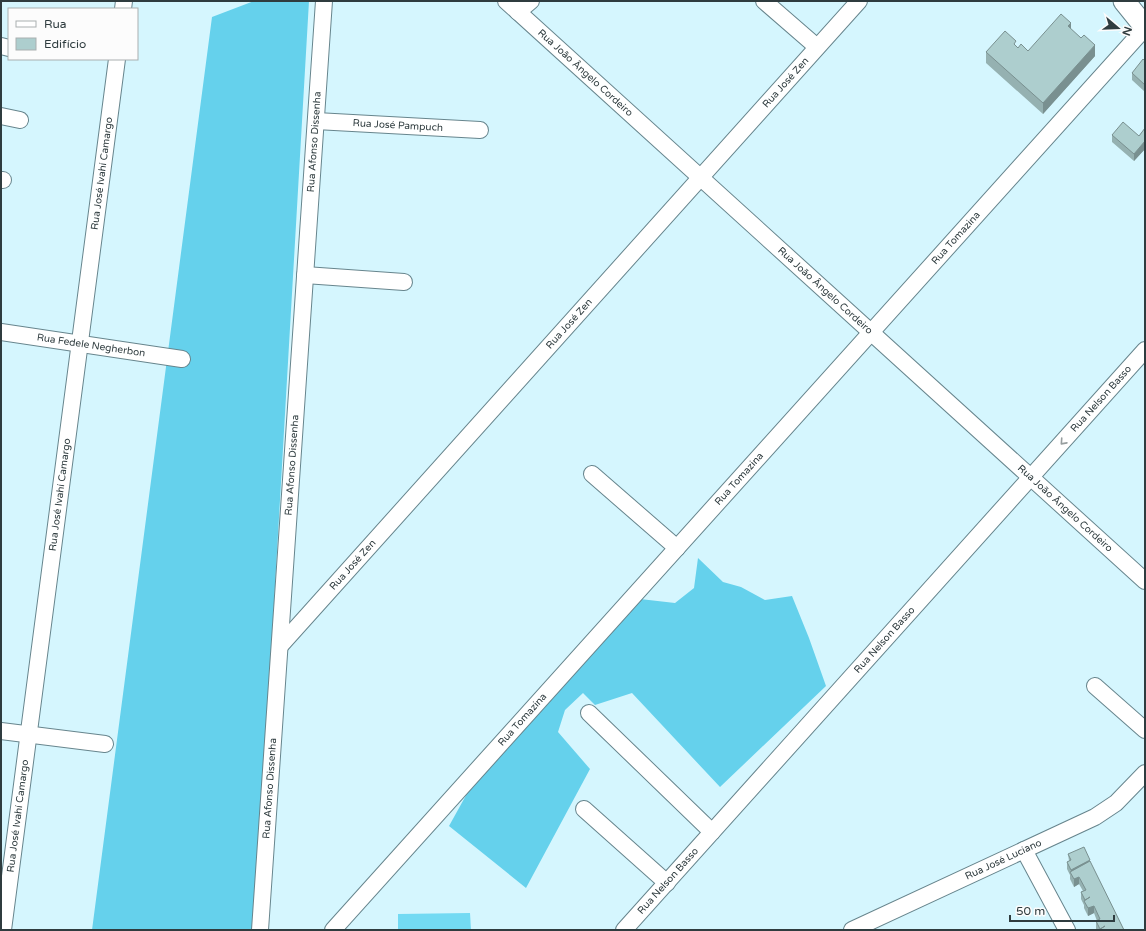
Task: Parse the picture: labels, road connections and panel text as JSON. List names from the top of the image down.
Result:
{
  "streets": {
    "street": [
      "Rua João Ângelo Cordeiro",
      "Rua José Zen",
      "Rua José Pampuch",
      "Rua Afonso Dissenha",
      "Rua José Ivahí Camargo",
      "Rua Tomazina",
      "Rua Fedele Negherbon",
      "Rua Nelson Basso",
      "Rua José Luciano"
    ]
  },
  "crossings": [
    ["Rua João Ângelo Cordeiro", "Rua José Zen"],
    ["Rua João Ângelo Cordeiro", "Rua Tomazina"],
    ["Rua João Ângelo Cordeiro", "Rua Nelson Basso"],
    ["Rua José Zen", "Rua Afonso Dissenha"],
    ["Rua José Pampuch", "Rua Afonso Dissenha"],
    ["Rua José Ivahí Camargo", "Rua Fedele Negherbon"]
  ],
  "legend": ["Rua", "Edifício"],
  "scale_bar": "50 m",
  "north": "right"
}
